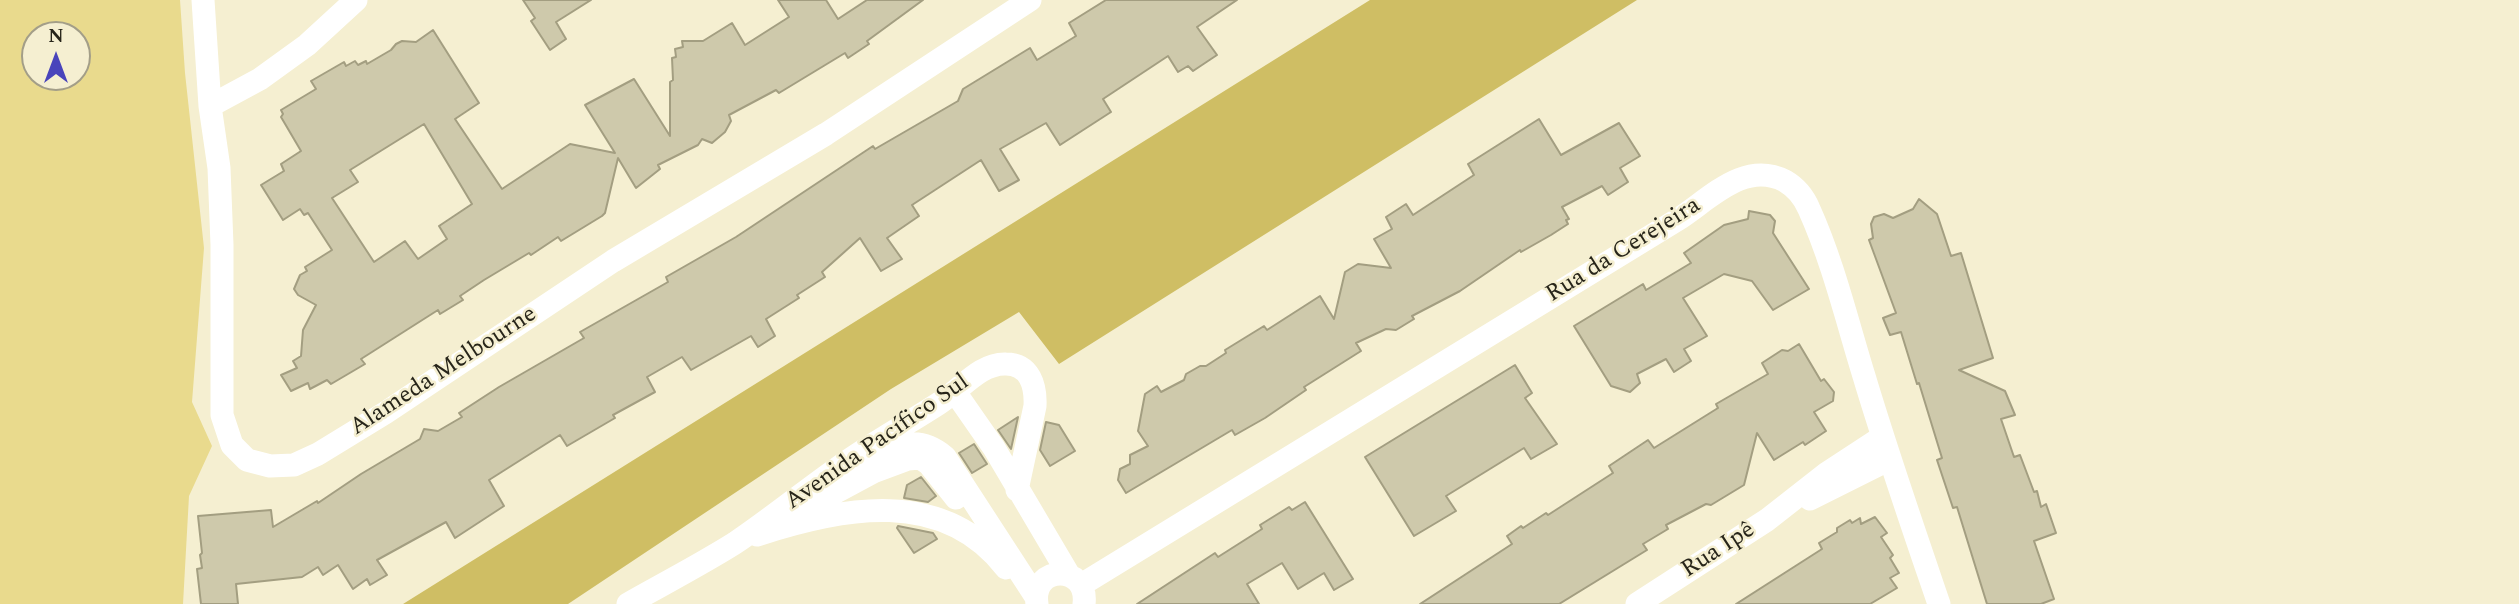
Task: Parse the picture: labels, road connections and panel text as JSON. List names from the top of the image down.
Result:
{
  "streets": {
    "street": [
      "Rua da Cerejeira",
      "Alameda Melbourne",
      "Avenida Pacífico Sul",
      "Rua Ipê"
    ]
  },
  "crossings": [
    ["Rua da Cerejeira", "Rua Ipê"]
  ],
  "north": "top"
}
